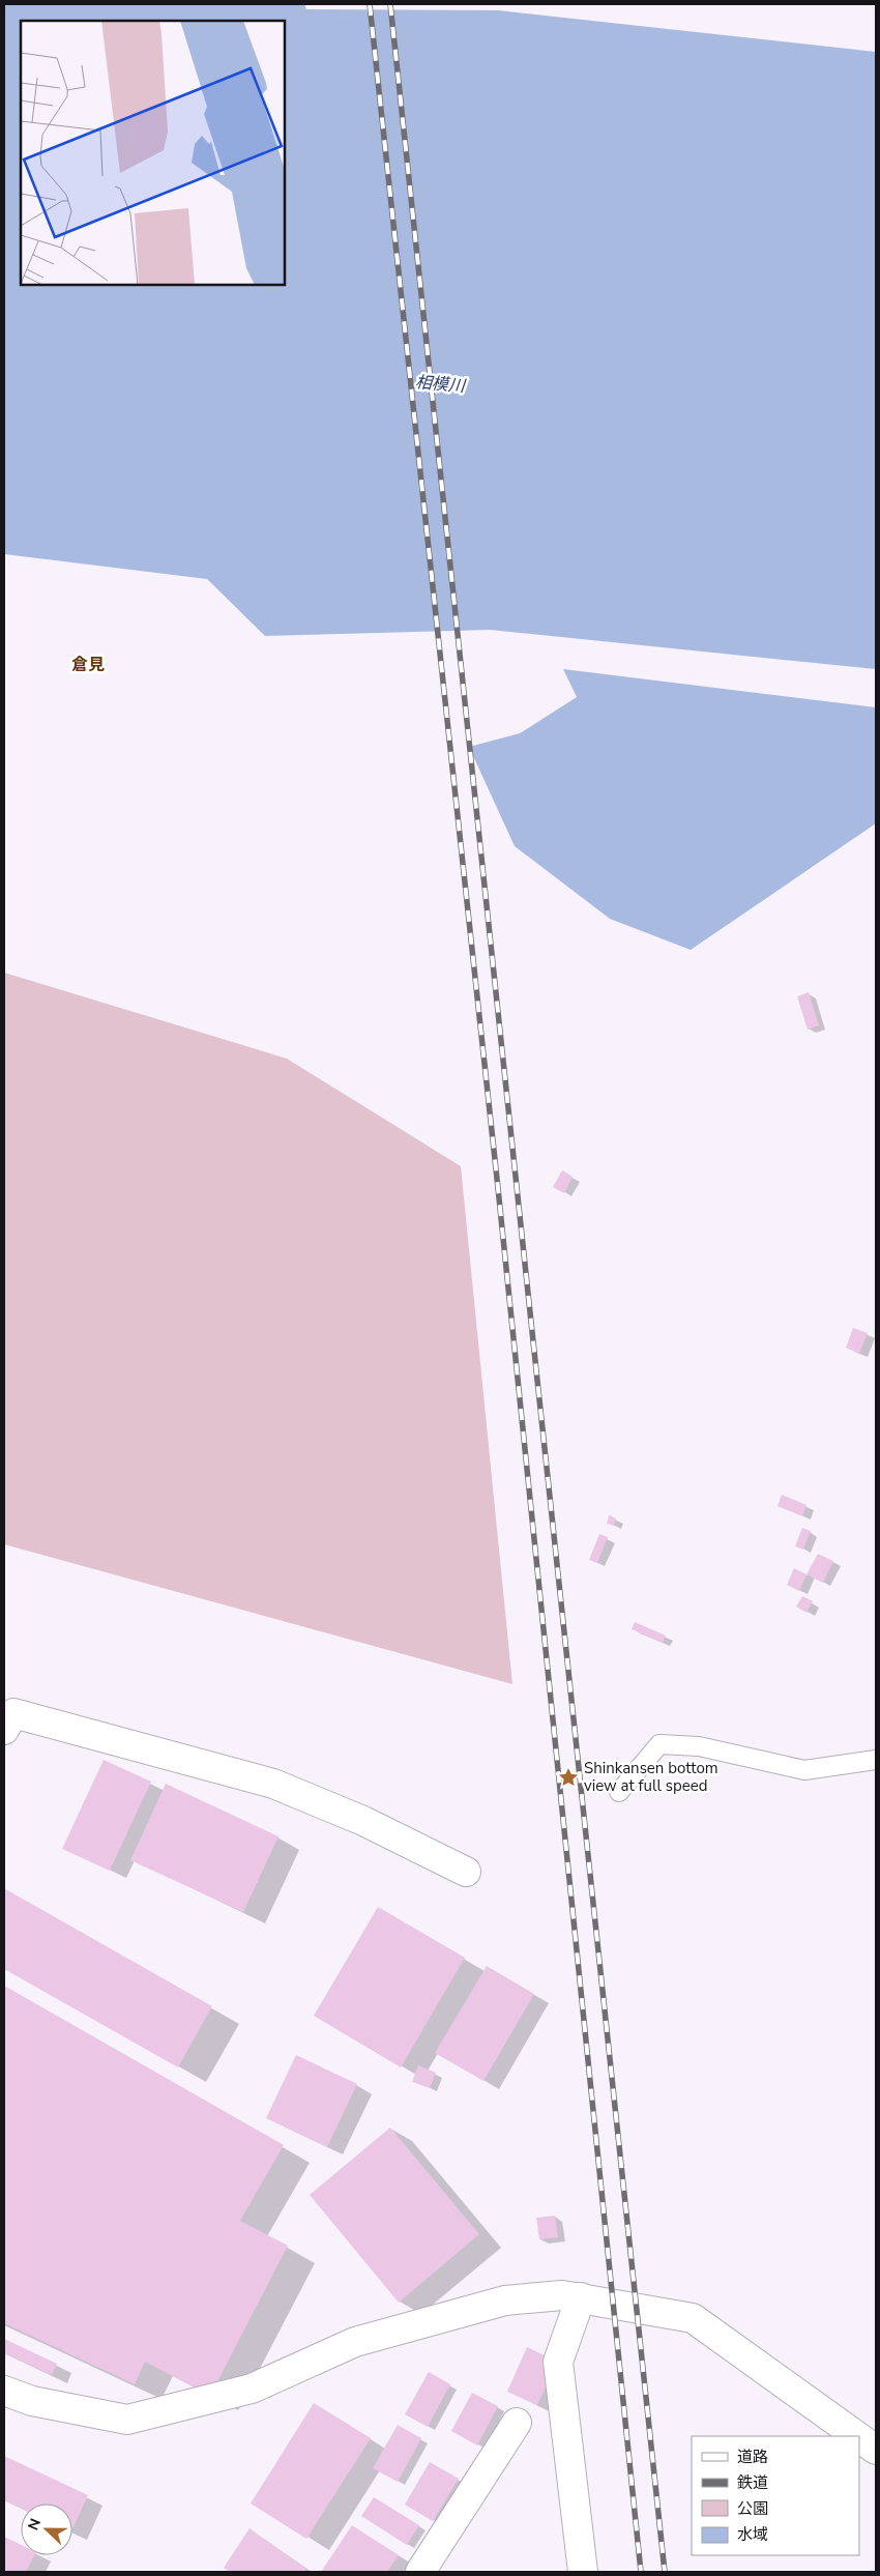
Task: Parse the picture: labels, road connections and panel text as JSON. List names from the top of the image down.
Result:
{
  "districts": ["倉見"],
  "water": ["相模川"],
  "places": {
    "place": ["Shinkansen bottom view at full speed"]
  },
  "legend": [
    "道路",
    "鉄道",
    "公園",
    "水域"
  ],
  "north": "left"
}
